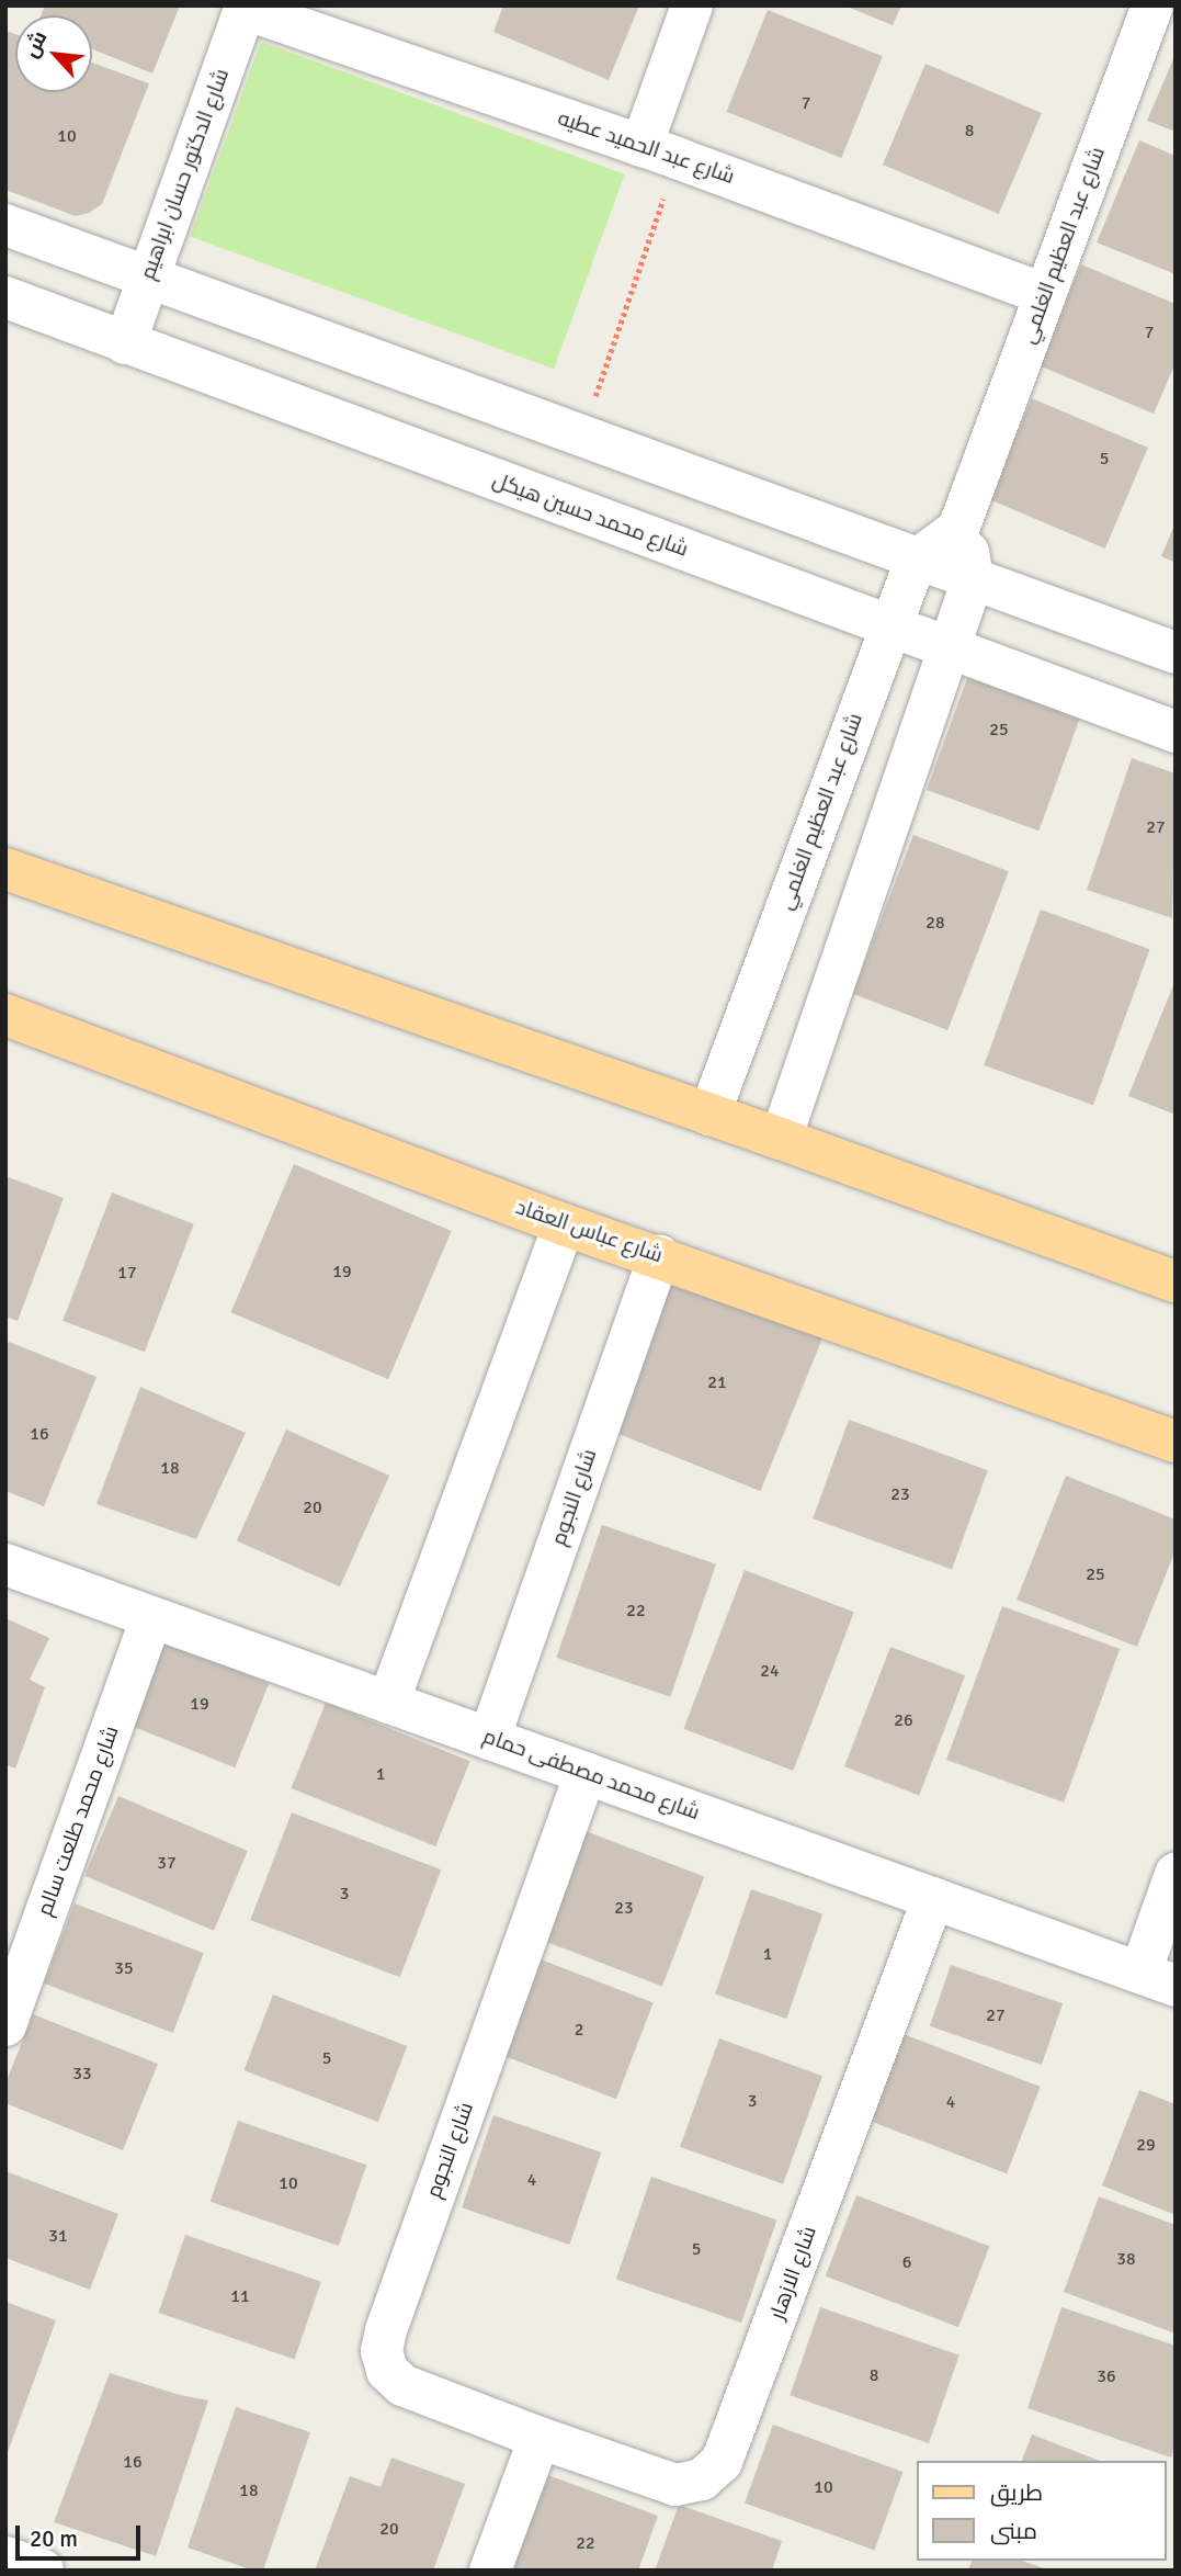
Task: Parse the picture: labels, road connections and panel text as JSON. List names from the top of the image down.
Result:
{
  "streets": {
    "main road": ["شارع عباس العقاد"],
    "street": [
      "شارع عبد الحميد عطيه",
      "شارع الدكتور حسان ابراهيم",
      "شارع عبد العظيم الغلمي",
      "شارع محمد حسين هيكل",
      "شارع النجوم",
      "شارع محمد مصطفى حمام",
      "شارع محمد طلعت سالم",
      "شارع الازهار"
    ]
  },
  "crossings": [
    ["شارع عبد الحميد عطيه", "شارع الدكتور حسان ابراهيم"],
    ["شارع عبد الحميد عطيه", "شارع عبد العظيم الغلمي"],
    ["شارع الدكتور حسان ابراهيم", "شارع محمد حسين هيكل"],
    ["شارع عبد العظيم الغلمي", "شارع محمد حسين هيكل"],
    ["شارع عباس العقاد", "شارع النجوم"],
    ["شارع النجوم", "شارع محمد مصطفى حمام"],
    ["شارع النجوم", "شارع الازهار"],
    ["شارع محمد مصطفى حمام", "شارع محمد طلعت سالم"],
    ["شارع محمد مصطفى حمام", "شارع الازهار"]
  ],
  "house_numbers": [
    "7",
    "8",
    "10",
    "7",
    "5",
    "25",
    "27",
    "28",
    "19",
    "17",
    "21",
    "16",
    "18",
    "23",
    "20",
    "25",
    "22",
    "24",
    "19",
    "26",
    "1",
    "37",
    "3",
    "23",
    "1",
    "35",
    "27",
    "2",
    "5",
    "33",
    "3",
    "4",
    "29",
    "4",
    "10",
    "31",
    "5",
    "38",
    "6",
    "11",
    "8",
    "36",
    "16",
    "10",
    "18",
    "20",
    "22"
  ],
  "legend": ["طريق", "مبنى"],
  "scale_bar": "20 m",
  "north": "top left"
}
